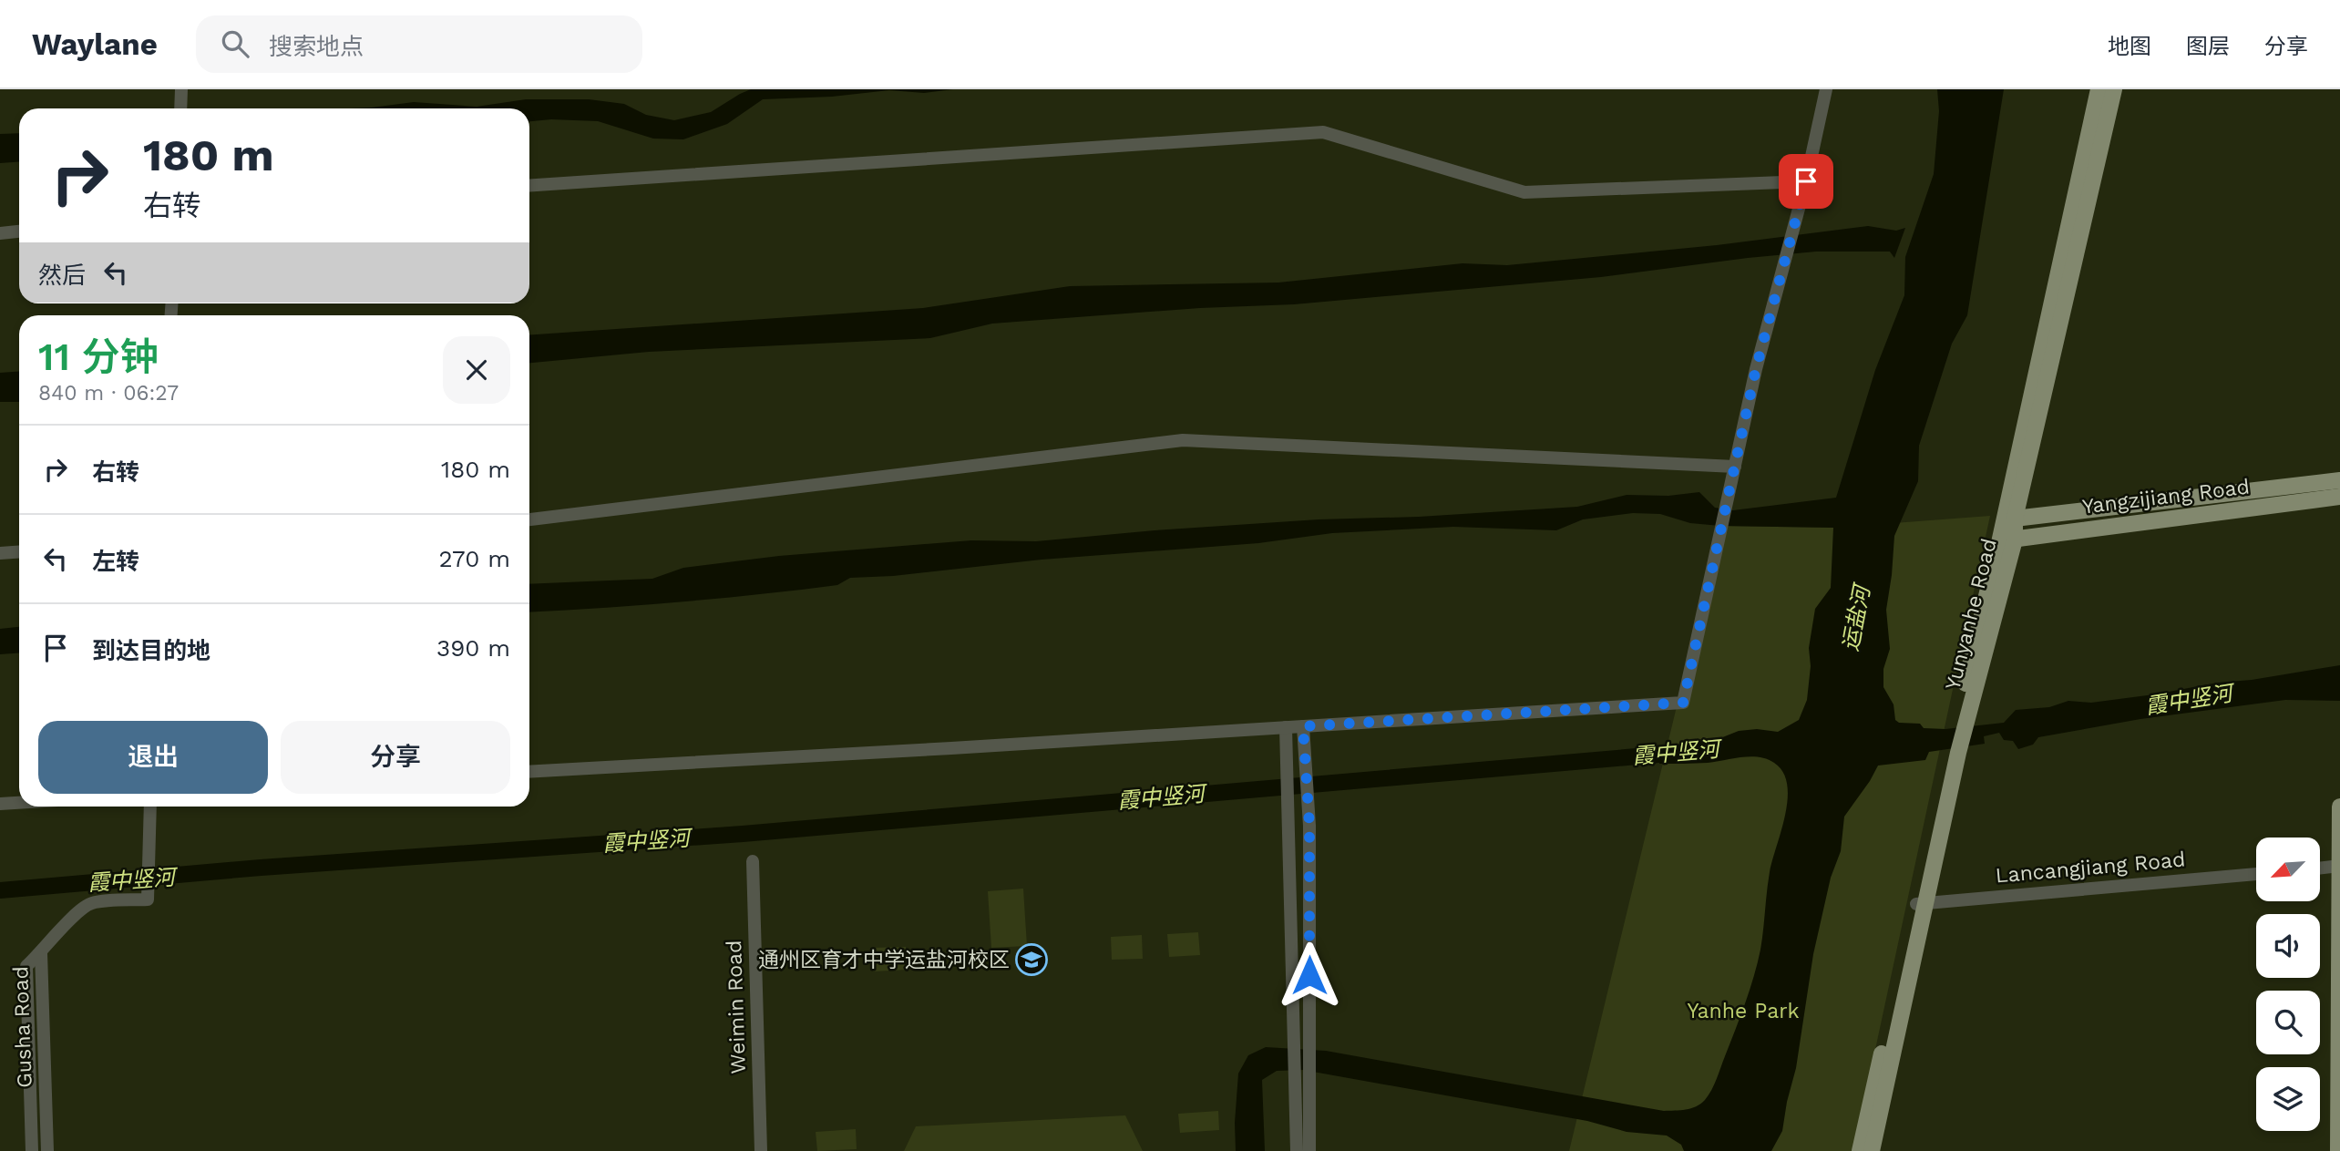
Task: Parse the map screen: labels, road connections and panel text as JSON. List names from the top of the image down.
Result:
{
  "streets": {
    "main road": ["Yangzijiang Road", "Yunyanhe Road"],
    "street": ["Lancangjiang Road", "Weimin Road", "Gusha Road"]
  },
  "crossings": [
    ["Yangzijiang Road", "Yunyanhe Road"],
    ["Yunyanhe Road", "Lancangjiang Road"]
  ],
  "water": ["运盐河", "霞中竖河"],
  "parks": ["Yanhe Park"],
  "places": {
    "school or university": ["通州区育才中学运盐河校区"]
  },
  "north": "bottom left",
  "page": {
    "header": "Waylane",
    "search": "搜索地点",
    "nav": ["地图", "图层", "分享"],
    "turn": ["180 m", "右转"],
    "then": "然后",
    "heading": ["11 分钟", "840 m · 06:27"],
    "list": [
      {
        "name": "右转",
        "value": "180 m"
      },
      {
        "name": "左转",
        "value": "270 m"
      },
      {
        "name": "到达目的地",
        "value": "390 m"
      }
    ],
    "buttons": ["退出", "分享"]
  }
}
